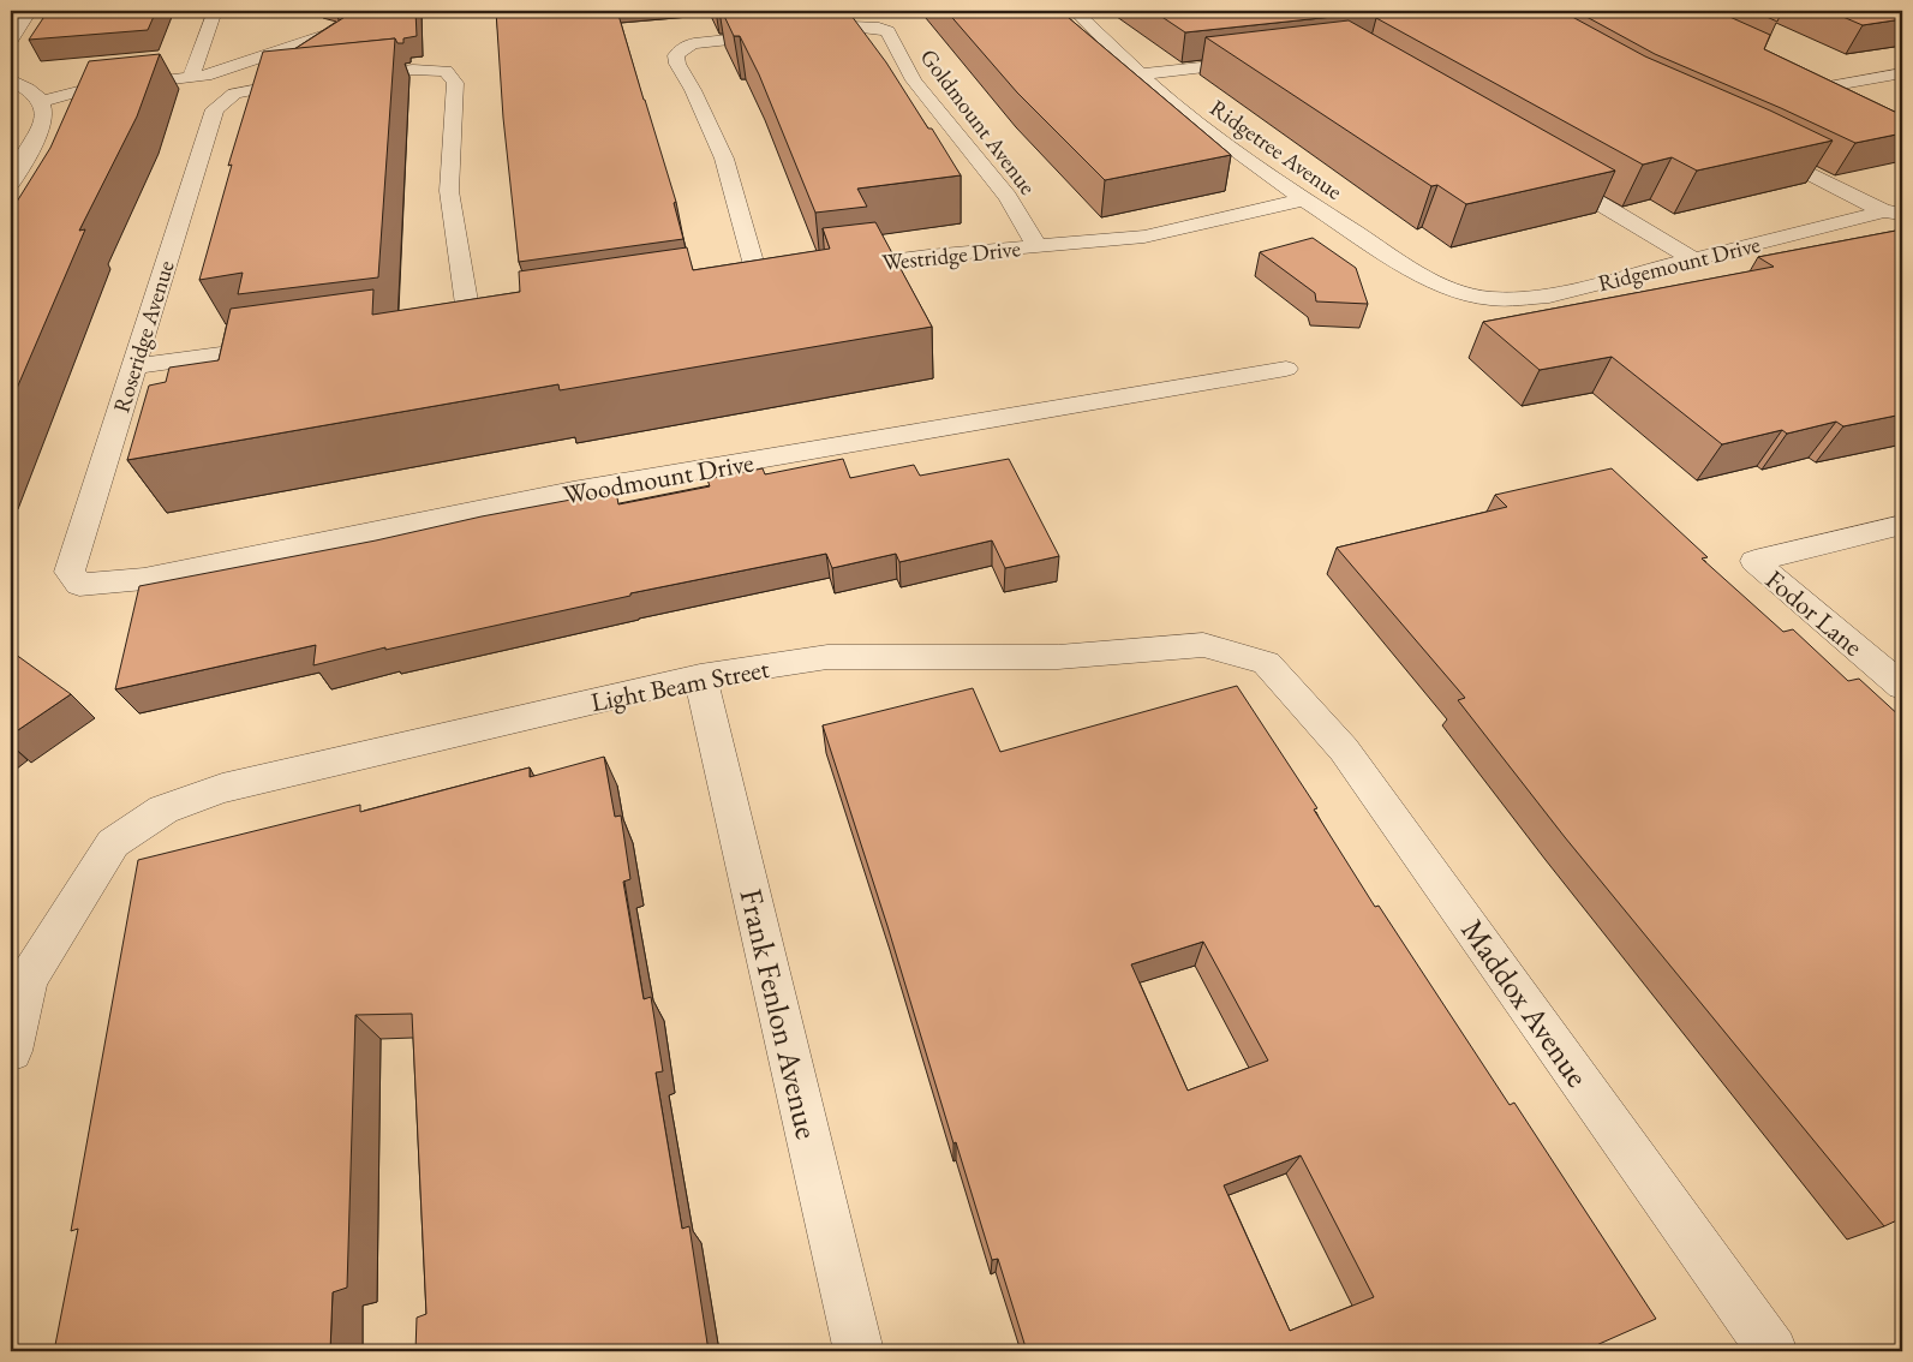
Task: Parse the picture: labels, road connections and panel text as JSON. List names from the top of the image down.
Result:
{
  "streets": {
    "street": [
      "Goldmount Avenue",
      "Ridgetree Avenue",
      "Westridge Drive",
      "Ridgemount Drive",
      "Roseridge Avenue",
      "Woodmount Drive",
      "Fodor Lane",
      "Light Beam Street",
      "Maddox Avenue",
      "Frank Fenlon Avenue"
    ]
  },
  "crossings": [
    ["Goldmount Avenue", "Westridge Drive"],
    ["Ridgetree Avenue", "Westridge Drive"],
    ["Ridgetree Avenue", "Ridgemount Drive"],
    ["Roseridge Avenue", "Woodmount Drive"],
    ["Light Beam Street", "Maddox Avenue"],
    ["Light Beam Street", "Frank Fenlon Avenue"]
  ]
}
